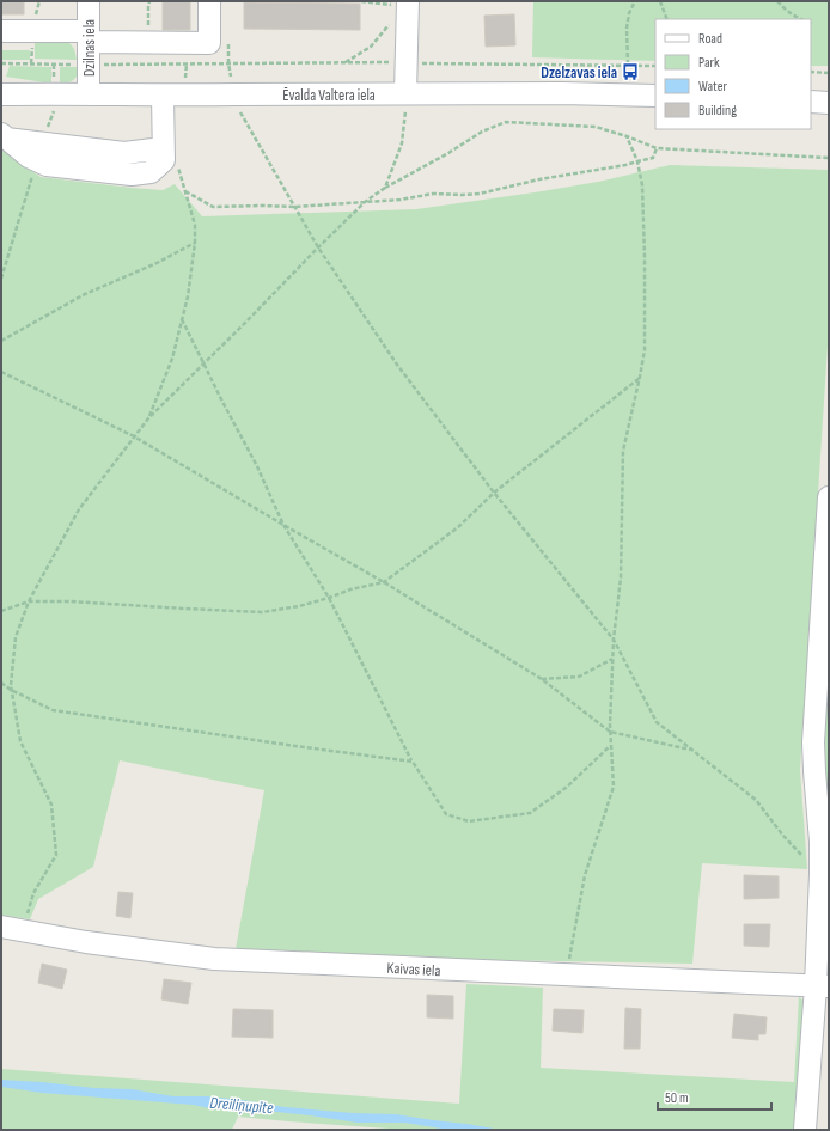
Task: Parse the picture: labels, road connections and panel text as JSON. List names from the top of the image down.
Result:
{
  "streets": {
    "street": ["Dzilnas iela", "Ēvalda Valtera iela", "Kaivas iela"]
  },
  "crossings": [
    ["Dzilnas iela", "Ēvalda Valtera iela"]
  ],
  "water": ["Dreiliņupīte"],
  "places": {
    "bus stop": ["Dzelzavas iela"]
  },
  "legend": [
    "Road",
    "Park",
    "Water",
    "Building"
  ],
  "scale_bar": "50 m"
}
